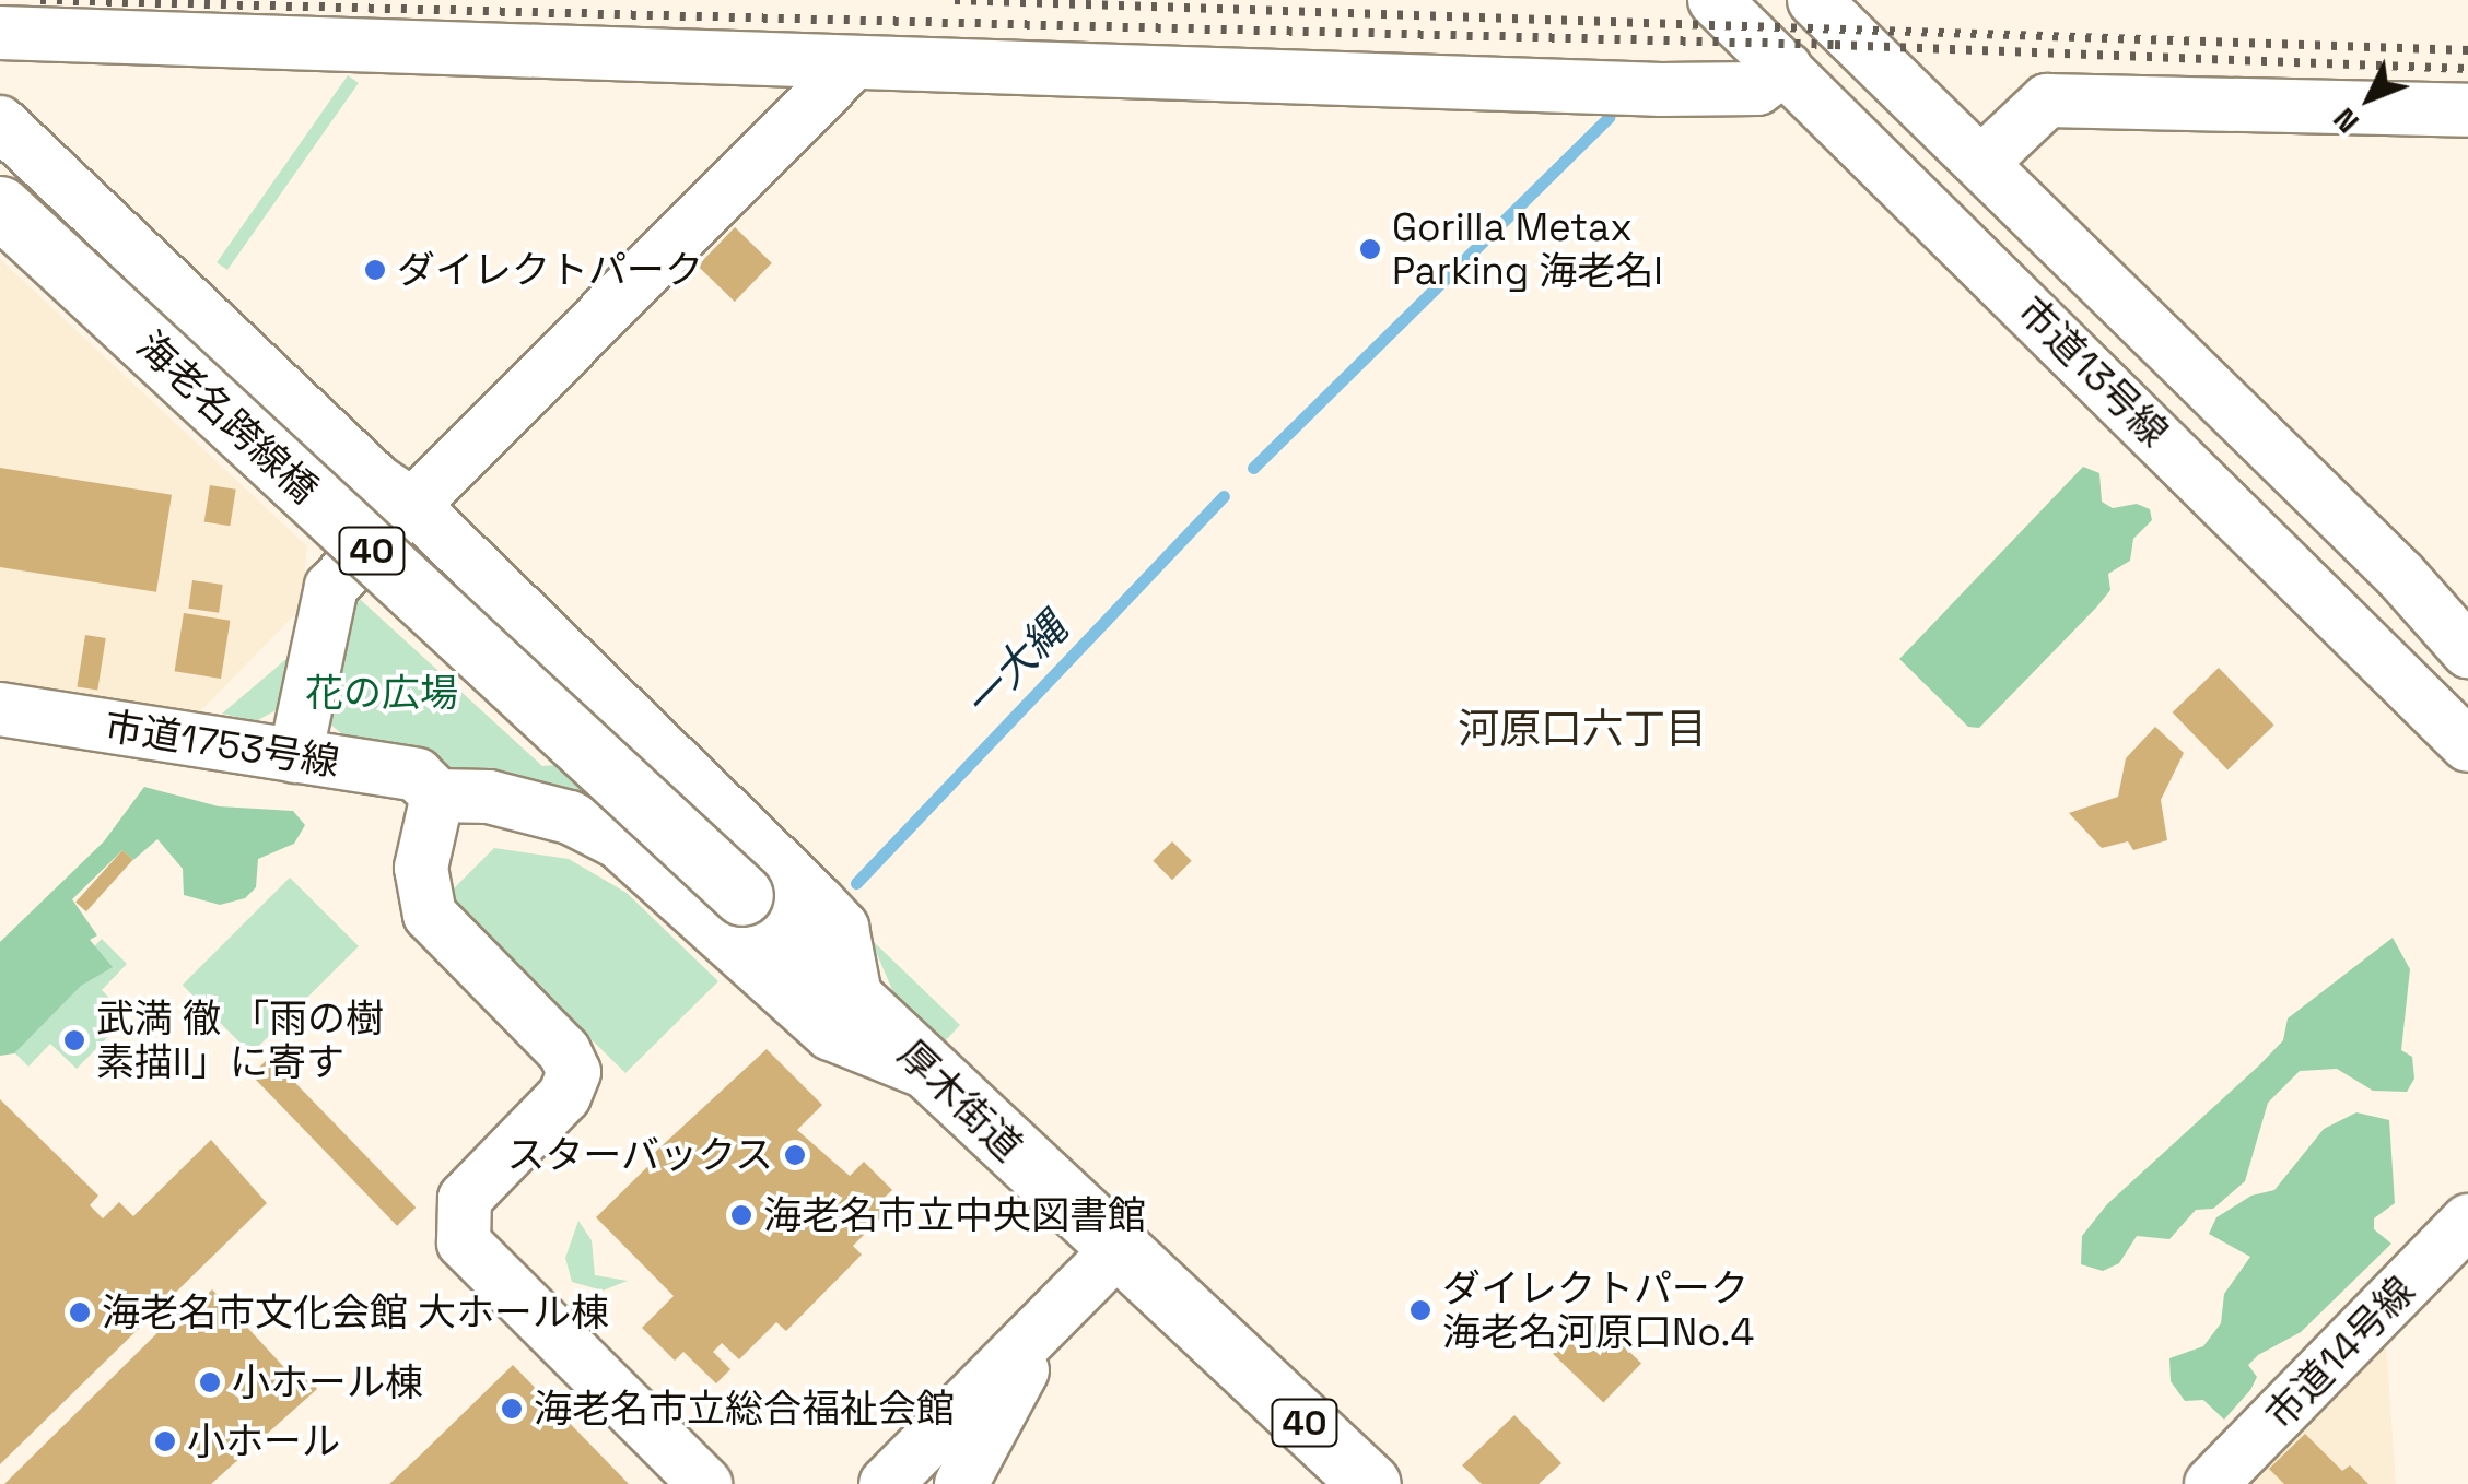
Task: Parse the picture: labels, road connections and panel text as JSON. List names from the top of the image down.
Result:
{
  "streets": {
    "main road": ["海老名跨線橋", "40", "厚木街道"],
    "street": ["市道13号線", "市道1753号線", "市道14号線"]
  },
  "crossings": [
    ["海老名跨線橋", "厚木街道"]
  ],
  "districts": ["河原口六丁目"],
  "water": ["一大縄"],
  "parks": ["花の広場"],
  "places": [
    "Gorilla Metax Parking 海老名I",
    "ダイレクトパーク",
    "武満 徹 「雨の樹 素描II」に寄す",
    "スターバックス",
    "海老名市立中央図書館",
    "ダイレクトパーク 海老名河原口No.4",
    "海老名市文化会館 大ホール棟",
    "小ホール棟",
    "海老名市立総合福祉会館",
    "小ホール"
  ],
  "north": "bottom left"
}
